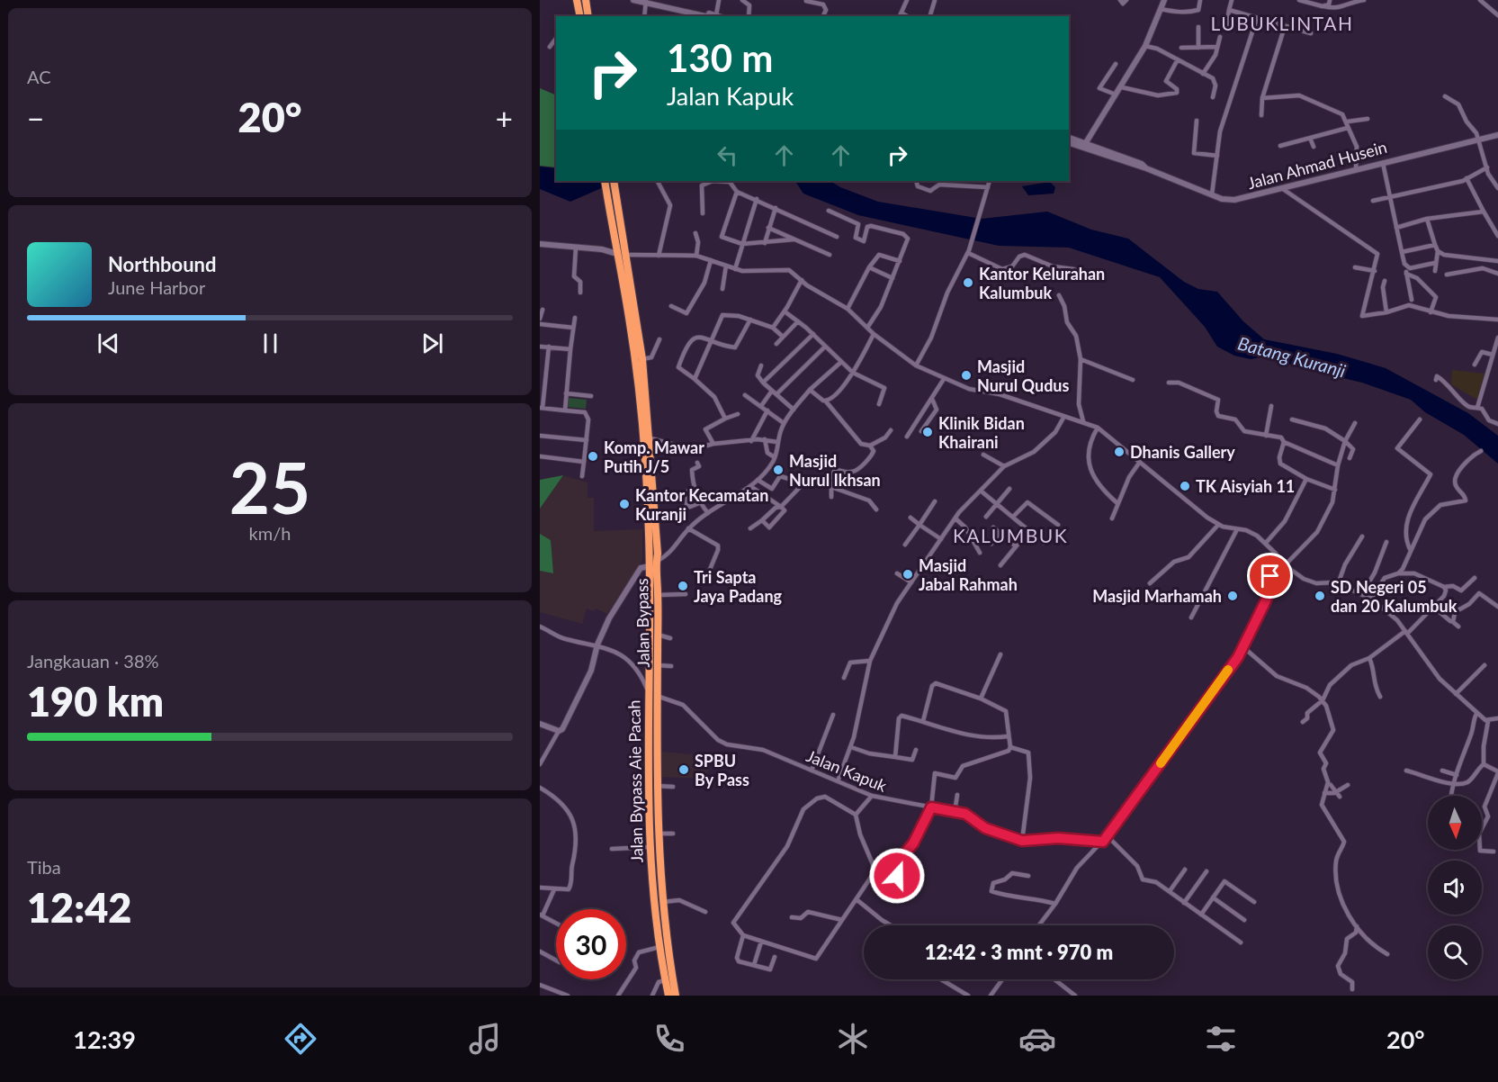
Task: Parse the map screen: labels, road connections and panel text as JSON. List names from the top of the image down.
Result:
{
  "streets": {
    "highway": ["Jalan Bypass", "Jalan Bypass Aie Pacah"],
    "main road": ["Jalan Ahmad Husein"],
    "street": ["Jalan Kapuk"]
  },
  "crossings": [
    ["Jalan Bypass", "Jalan Kapuk"],
    ["Jalan Bypass", "Jalan Bypass Aie Pacah"]
  ],
  "districts": ["LUBUKLINTAH", "KALUMBUK"],
  "water": ["Batang Kuranji"],
  "places": [
    "Kantor Kelurahan Kalumbuk",
    "Masjid Nurul Qudus",
    "Klinik Bidan Khairani",
    "Dhanis Gallery",
    "Komp. Mawar Putih J/5",
    "Masjid Nurul Ikhsan",
    "TK Aisyiah 11",
    "Kantor Kecamatan Kuranji",
    "Masjid Jabal Rahmah",
    "Tri Sapta Jaya Padang",
    "Masjid Marhamah",
    "SD Negeri 05 dan 20 Kalumbuk",
    "SPBU By Pass"
  ],
  "north": "bottom",
  "page": {
    "tile": [
      "AC",
      ["25", "km/h"],
      ["Jangkauan · 38%", "190 km"],
      ["Tiba", "12:42"]
    ],
    "turn": ["130 m", "Jalan Kapuk"],
    "heat": ["−", "20°", "+"],
    "song": ["Northbound", "June Harbor"],
    "limit": "30",
    "trip": "12:42 · 3 mnt · 970 m",
    "tabs": ["12:39", "20°"]
  }
}
